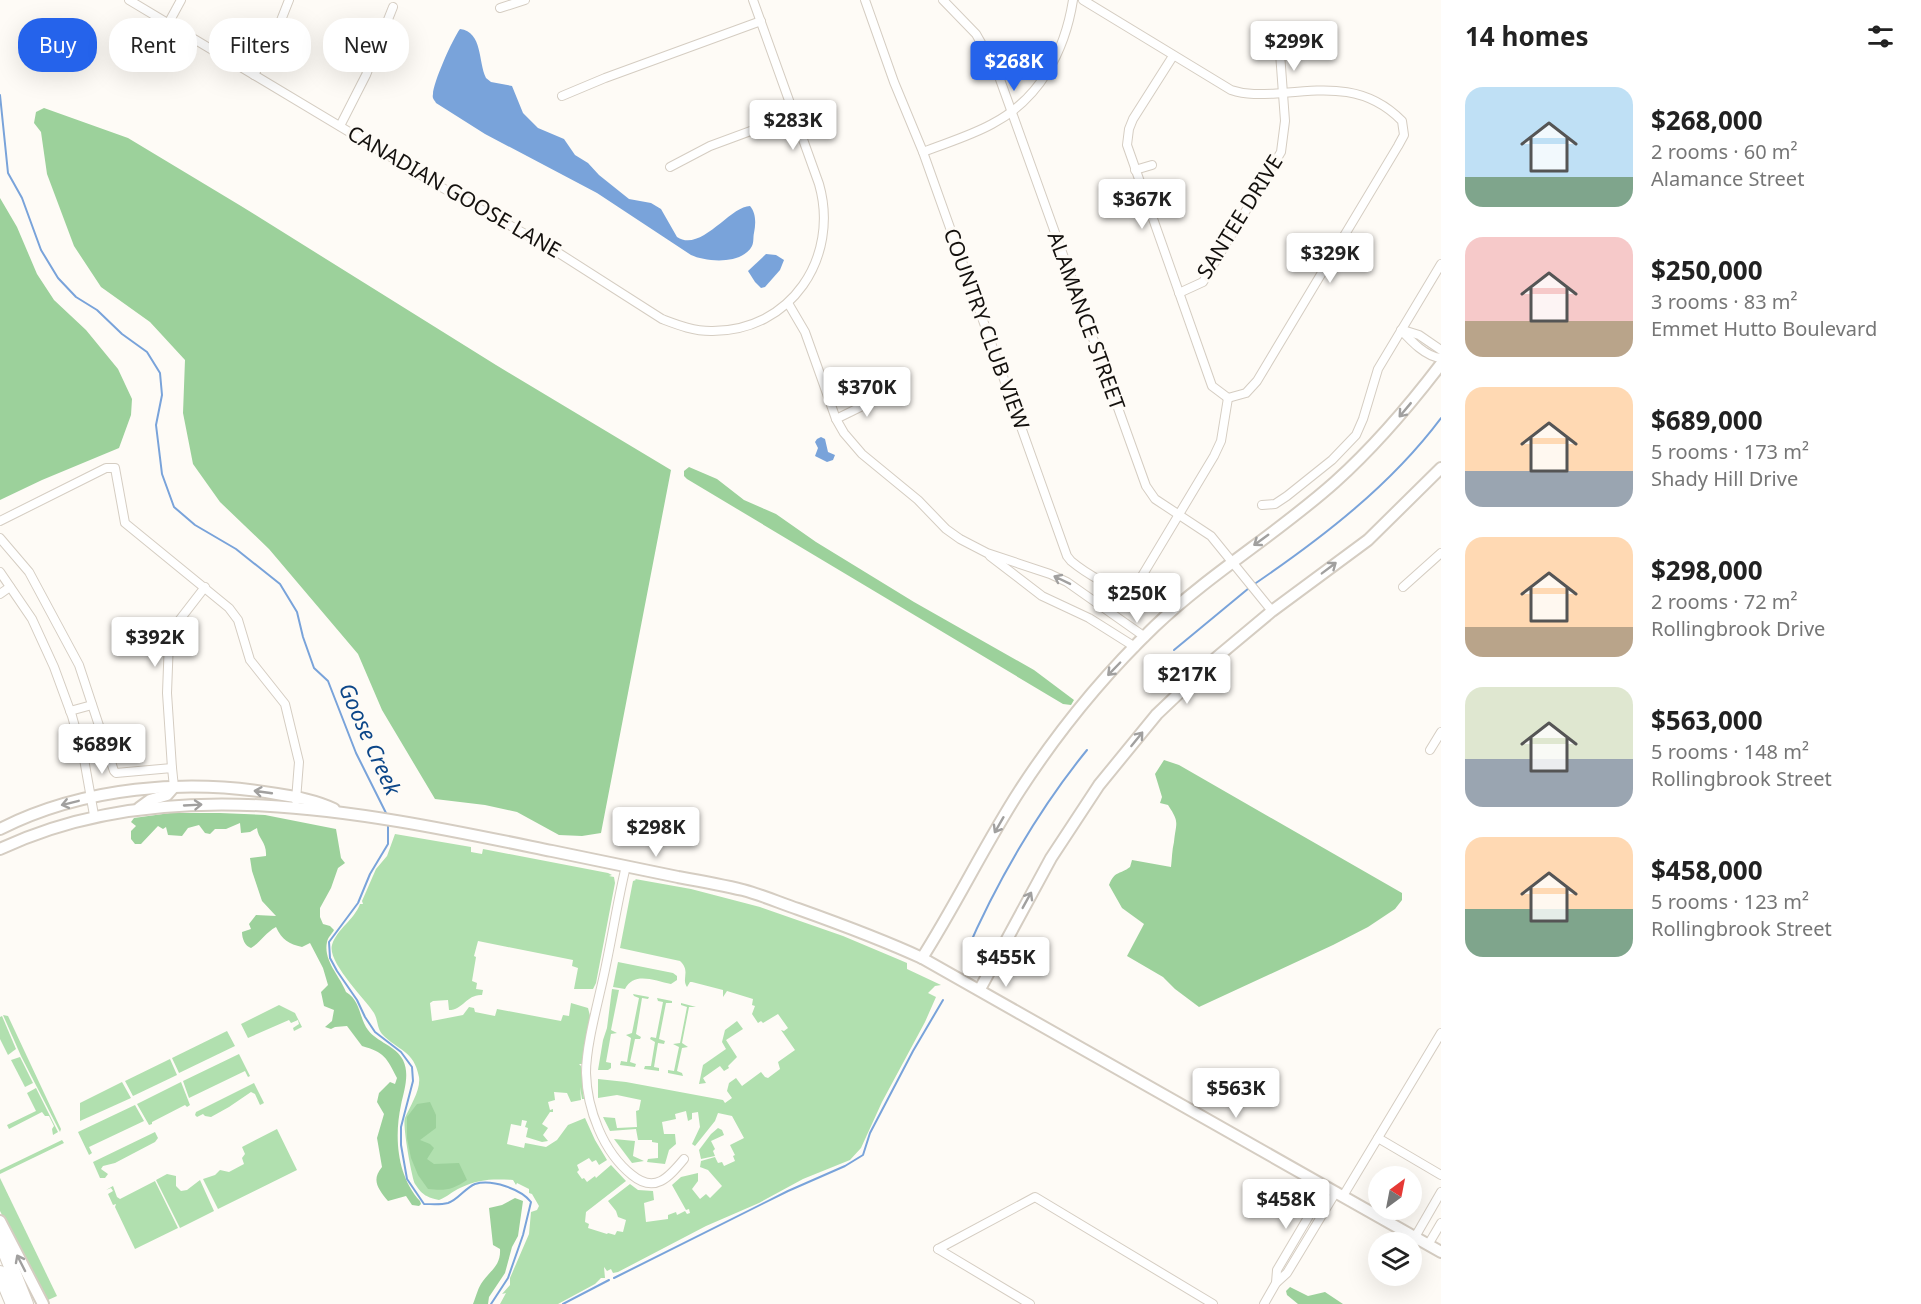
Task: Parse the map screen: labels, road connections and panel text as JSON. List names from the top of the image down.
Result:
{
  "streets": {
    "street": [
      "CANADIAN GOOSE LANE",
      "SANTEE DRIVE",
      "ALAMANCE STREET",
      "COUNTRY CLUB VIEW"
    ]
  },
  "crossings": [
    ["ALAMANCE STREET", "COUNTRY CLUB VIEW"]
  ],
  "water": ["Goose Creek"],
  "north": "top right",
  "page": {
    "heading": "14 homes",
    "chip": [
      "Buy",
      "Rent",
      "Filters",
      "New"
    ],
    "price": [
      "$299K",
      "$268K",
      "$283K",
      "$367K",
      "$329K",
      "$370K",
      "$250K",
      "$392K",
      "$217K",
      "$689K",
      "$298K",
      "$455K",
      "$563K",
      "$458K"
    ],
    "list": [
      {
        "name": "$268,000",
        "note": "2 rooms · 60 m² · Alamance Street"
      },
      {
        "name": "$250,000",
        "note": "3 rooms · 83 m² · Emmet Hutto Boulevard"
      },
      {
        "name": "$689,000",
        "note": "5 rooms · 173 m² · Shady Hill Drive"
      },
      {
        "name": "$298,000",
        "note": "2 rooms · 72 m² · Rollingbrook Drive"
      },
      {
        "name": "$563,000",
        "note": "5 rooms · 148 m² · Rollingbrook Street"
      },
      {
        "name": "$458,000",
        "note": "5 rooms · 123 m² · Rollingbrook Street"
      }
    ]
  }
}
